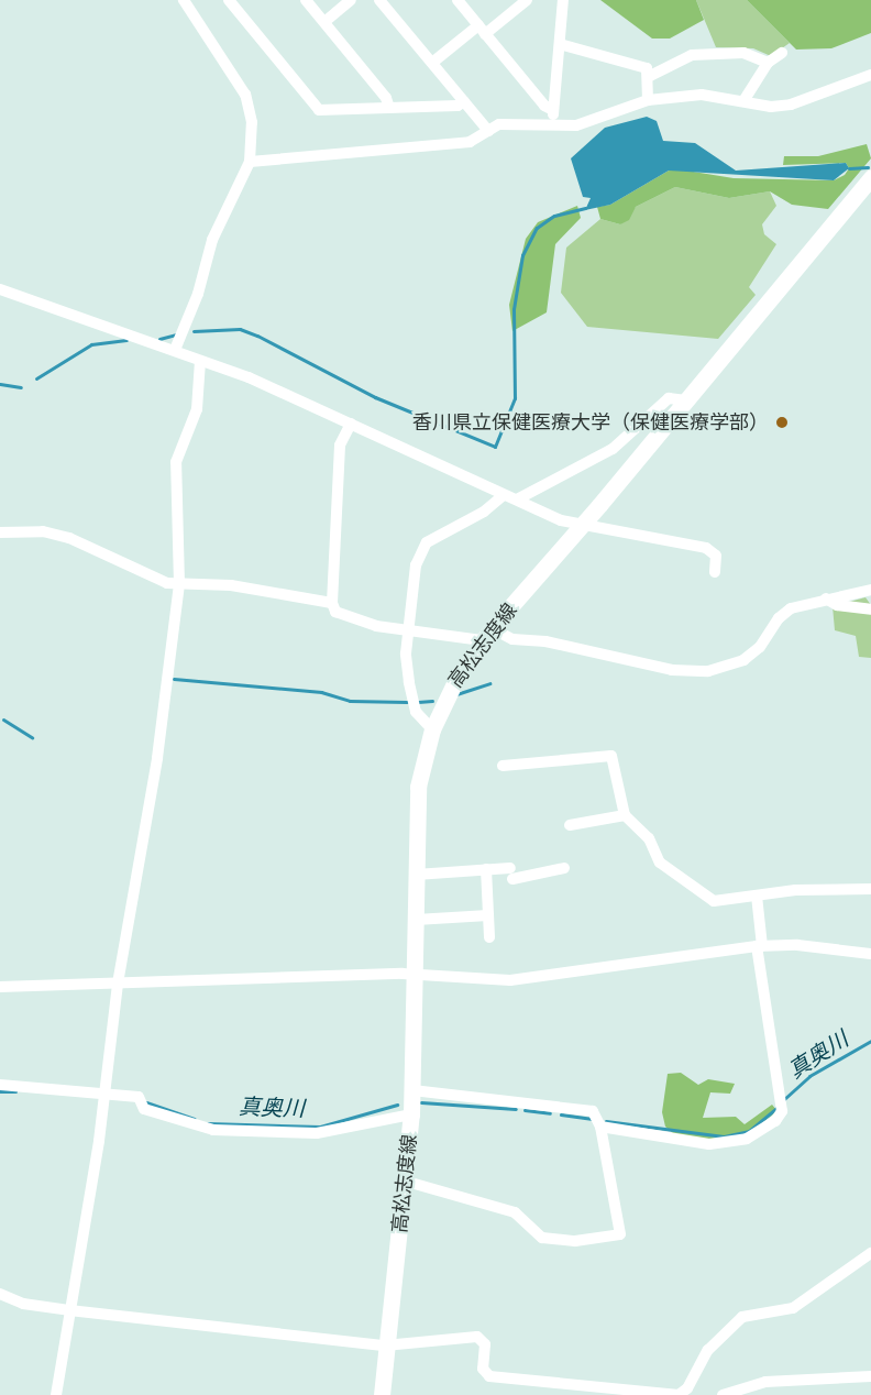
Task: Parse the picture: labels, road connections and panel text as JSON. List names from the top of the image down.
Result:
{
  "streets": {
    "main road": ["高松志度線"]
  },
  "water": ["真奥川"],
  "places": ["香川県立保健医療大学（保健医療学部）"]
}
